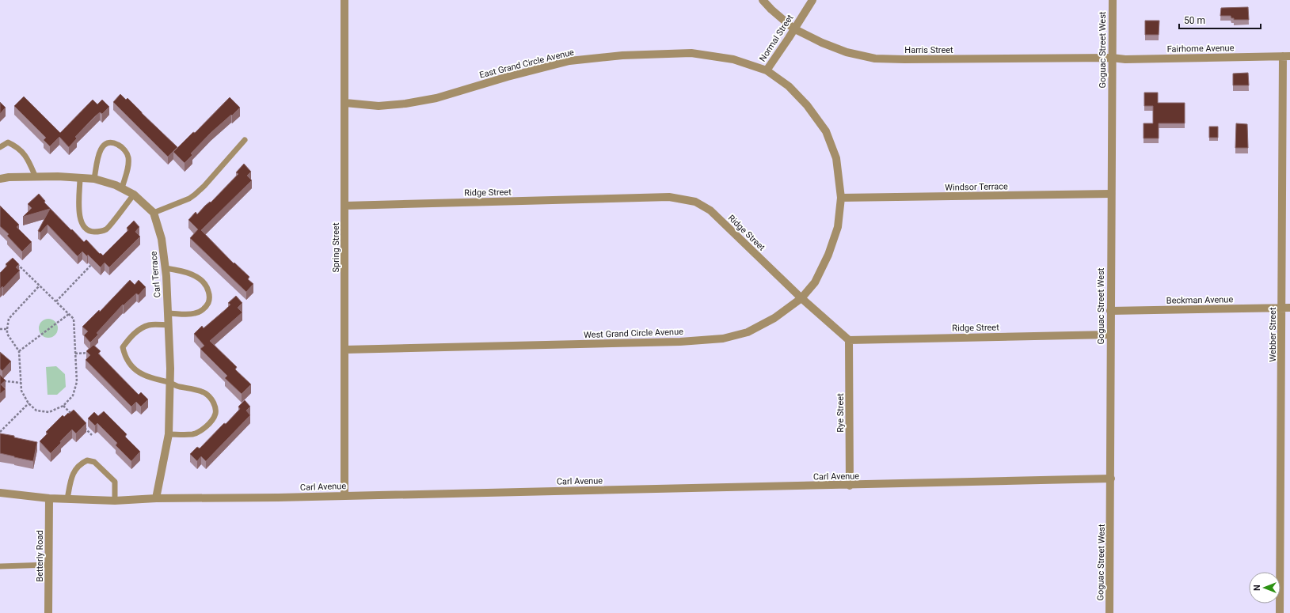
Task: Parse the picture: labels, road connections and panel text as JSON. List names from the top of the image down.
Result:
{
  "streets": {
    "street": [
      "Normal Street",
      "Fairhome Avenue",
      "Harris Street",
      "Goguac Street West",
      "East Grand Circle Avenue",
      "Windsor Terrace",
      "Ridge Street",
      "Spring Street",
      "Carl Terrace",
      "Beckman Avenue",
      "West Grand Circle Avenue",
      "Webber Street",
      "Rye Street",
      "Carl Avenue",
      "Betterly Road"
    ]
  },
  "crossings": [
    ["Normal Street", "Harris Street"],
    ["Normal Street", "East Grand Circle Avenue"],
    ["Fairhome Avenue", "Harris Street"],
    ["Fairhome Avenue", "Goguac Street West"],
    ["Fairhome Avenue", "Webber Street"],
    ["Harris Street", "Goguac Street West"],
    ["Goguac Street West", "Windsor Terrace"],
    ["Goguac Street West", "Ridge Street"],
    ["Goguac Street West", "Beckman Avenue"],
    ["Goguac Street West", "Carl Avenue"],
    ["East Grand Circle Avenue", "Windsor Terrace"],
    ["East Grand Circle Avenue", "Spring Street"],
    ["East Grand Circle Avenue", "West Grand Circle Avenue"],
    ["Windsor Terrace", "West Grand Circle Avenue"],
    ["Ridge Street", "Spring Street"],
    ["Ridge Street", "West Grand Circle Avenue"],
    ["Ridge Street", "Rye Street"],
    ["Spring Street", "West Grand Circle Avenue"],
    ["Spring Street", "Carl Avenue"],
    ["Carl Terrace", "Carl Avenue"],
    ["Beckman Avenue", "Webber Street"],
    ["Rye Street", "Carl Avenue"],
    ["Carl Avenue", "Betterly Road"]
  ],
  "scale_bar": "50 m",
  "north": "left"
}
